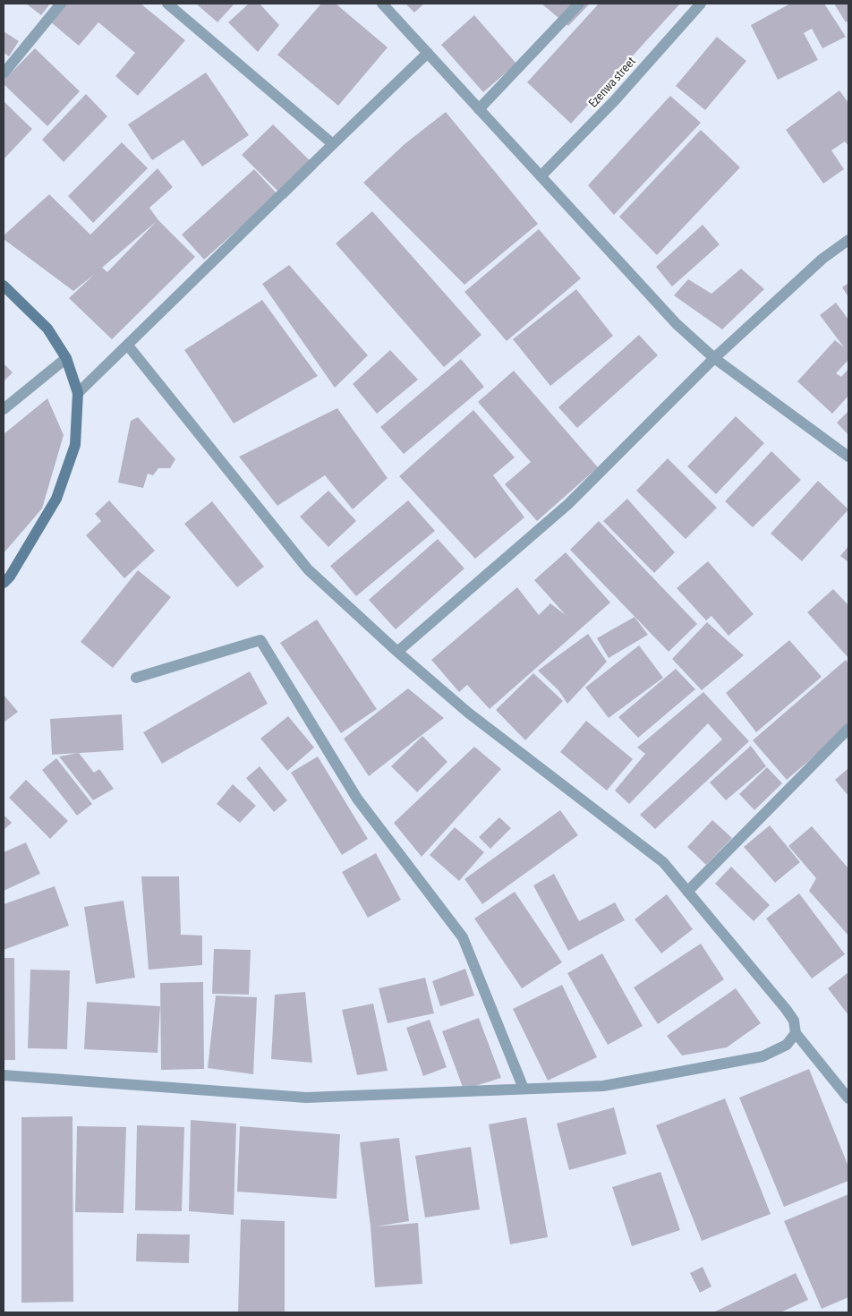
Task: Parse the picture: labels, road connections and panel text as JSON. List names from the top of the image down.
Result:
{
  "streets": {
    "street": ["Ezenwa street"]
  }
}
